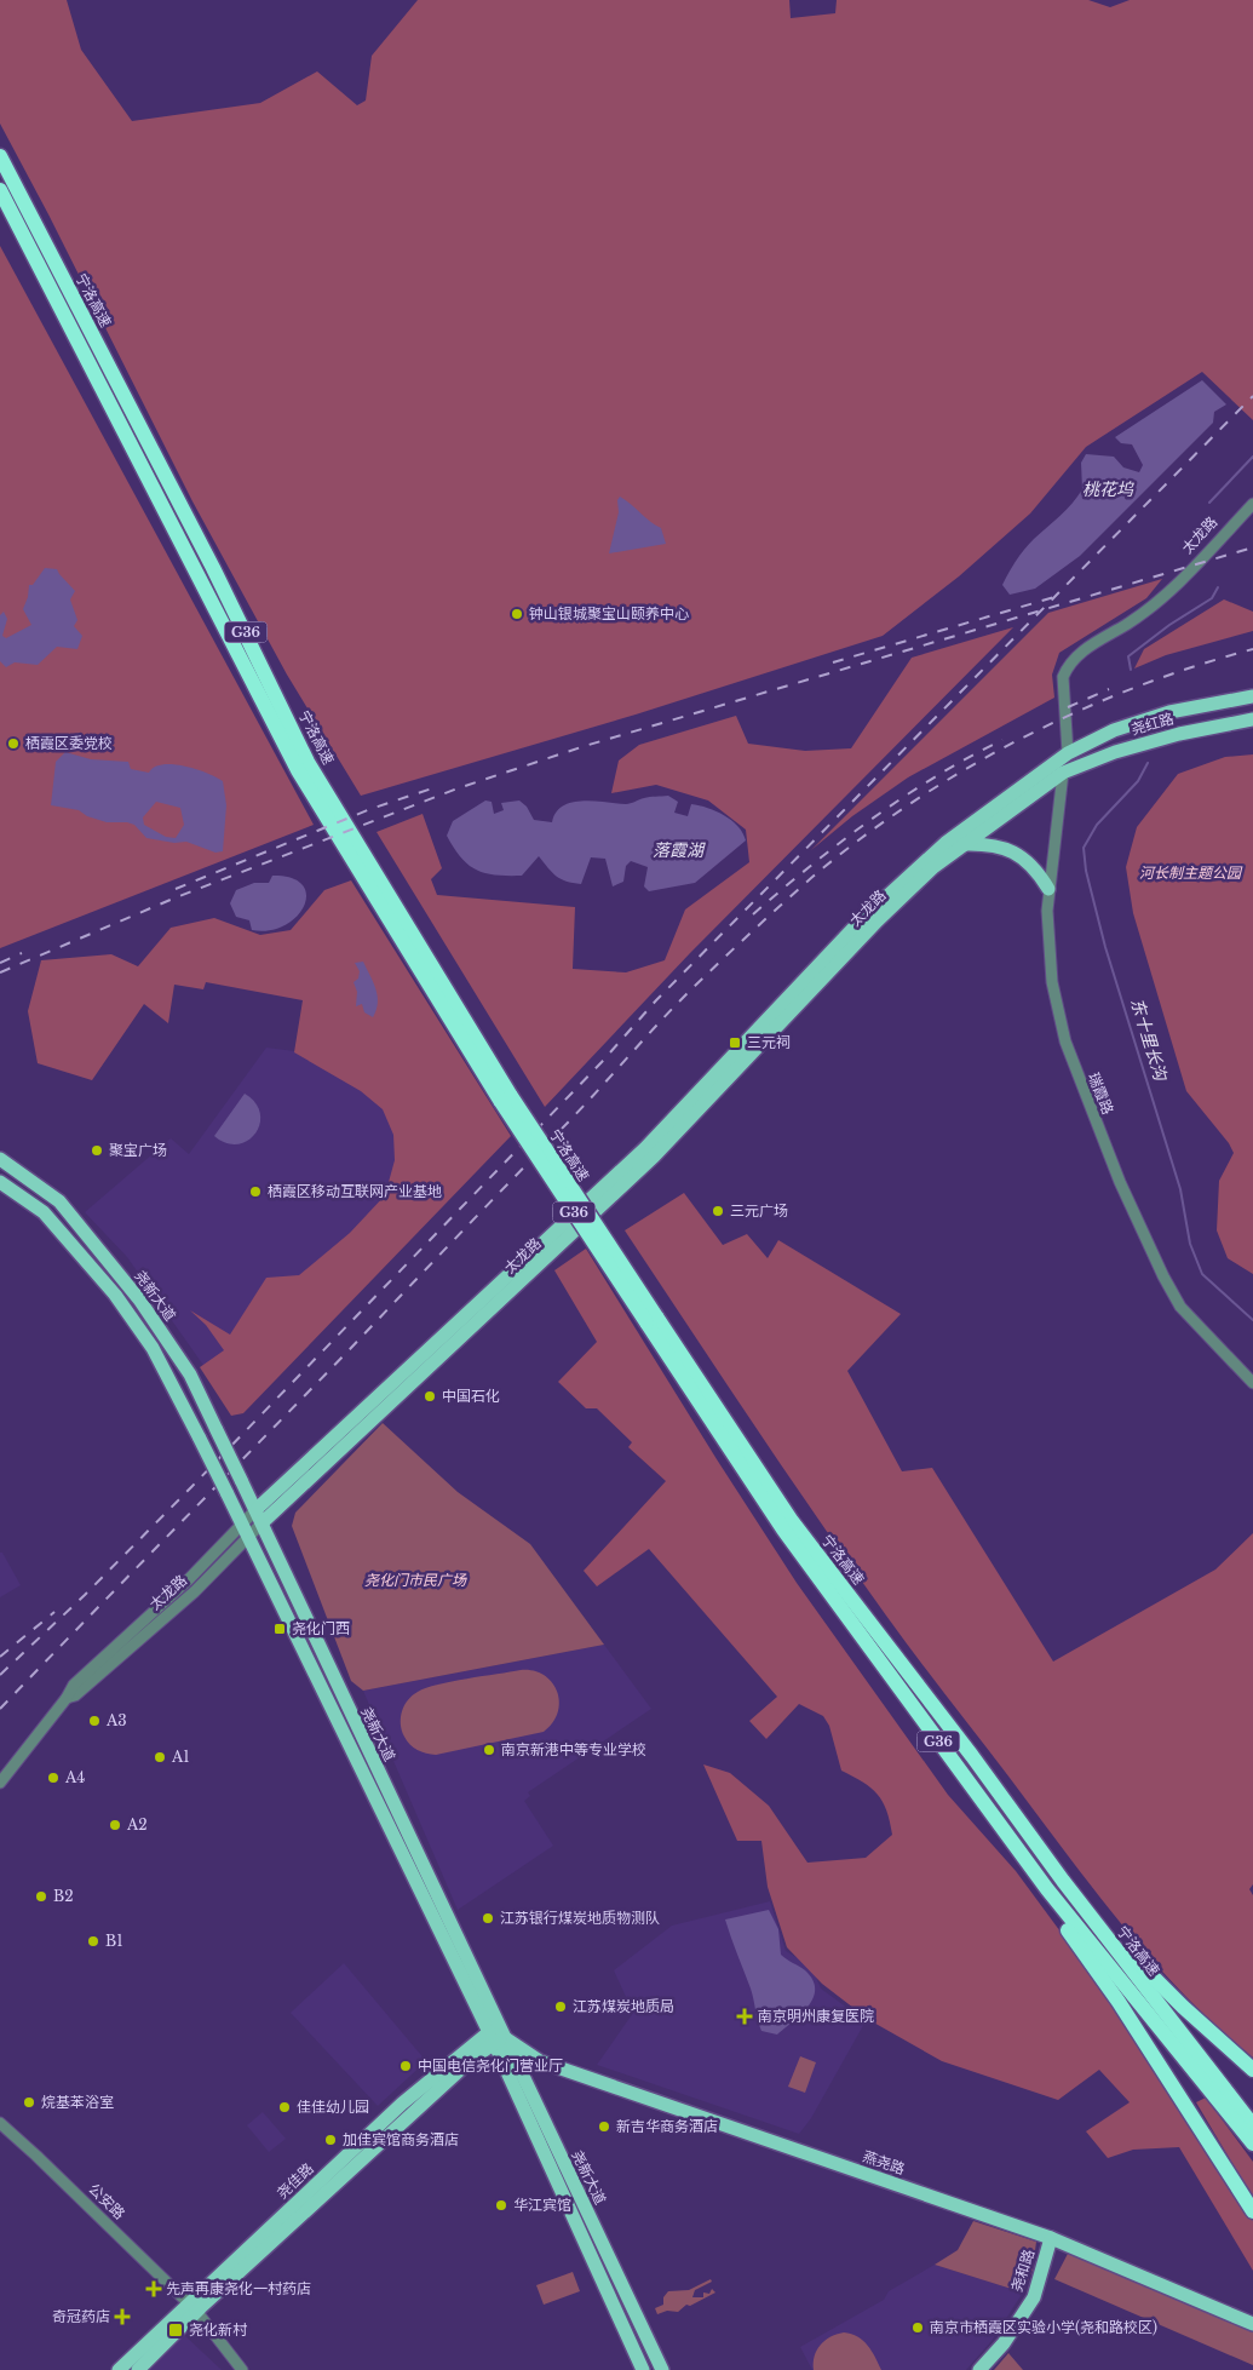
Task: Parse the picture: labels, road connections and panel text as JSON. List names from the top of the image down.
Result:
{
  "streets": {
    "highway": ["宁洛高速", "G36"],
    "main road": [
      "太龙路",
      "尧红路",
      "尧新大道",
      "燕尧路",
      "尧佳路",
      "尧和路"
    ],
    "street": ["瑞霞路", "公安路"]
  },
  "crossings": [
    ["太龙路", "尧红路"],
    ["太龙路", "瑞霞路"],
    ["太龙路", "尧新大道"],
    ["尧红路", "瑞霞路"],
    ["尧新大道", "燕尧路"],
    ["尧新大道", "尧佳路"],
    ["燕尧路", "尧佳路"],
    ["燕尧路", "尧和路"],
    ["尧佳路", "公安路"]
  ],
  "water": ["桃花坞", "落霞湖", "东十里长沟"],
  "parks": ["河长制主题公园", "尧化门市民广场"],
  "places": {
    "other": [
      "钟山银城聚宝山颐养中心",
      "栖霞区委党校",
      "聚宝广场",
      "栖霞区移动互联网产业基地",
      "三元广场",
      "中国石化",
      "A3",
      "南京新港中等专业学校",
      "A1",
      "A4",
      "A2",
      "B2",
      "江苏银行煤炭地质物测队",
      "B1",
      "江苏煤炭地质局",
      "中国电信尧化门营业厅",
      "烷基苯浴室",
      "佳佳幼儿园",
      "新吉华商务酒店",
      "加佳宾馆商务酒店",
      "华江宾馆",
      "南京市栖霞区实验小学(尧和路校区)"
    ],
    "transit": ["三元祠", "尧化门西", "尧化新村"],
    "health": ["南京明州康复医院", "先声再康尧化一村药店", "奇冠药店"]
  }
}
